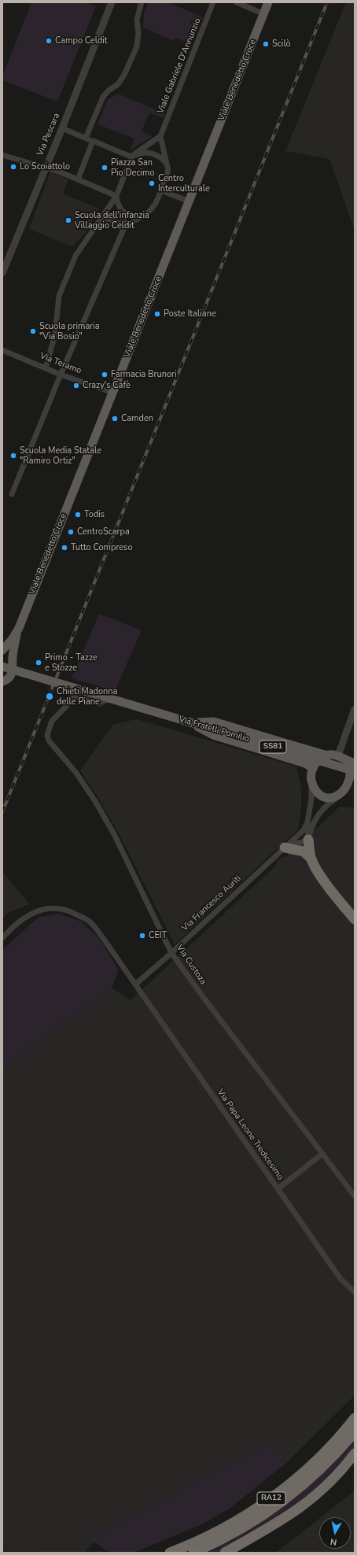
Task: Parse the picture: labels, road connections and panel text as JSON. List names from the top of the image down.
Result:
{
  "streets": {
    "highway": ["RA12"],
    "main road": ["Viale Benedetto Croce", "Via Fratelli Pomilio", "SS81"],
    "street": [
      "Viale Gabriele D'Annunzio",
      "Via Pescara",
      "Via Teramo",
      "Via Francesco Auriti",
      "Via Custoza",
      "Via Papa Leone Tredicesimo"
    ]
  },
  "crossings": [
    ["Viale Benedetto Croce", "Via Teramo"],
    ["Via Fratelli Pomilio", "Via Custoza"],
    ["Via Francesco Auriti", "Via Custoza"],
    ["Via Francesco Auriti", "Via Papa Leone Tredicesimo"]
  ],
  "places": [
    "Campo Celdit",
    "Scilò",
    "Lo Scoiattolo",
    "Piazza San Pio Decimo",
    "Centro Interculturale",
    "Scuola dell'infanzia Villaggio Celdit",
    "Poste Italiane",
    "Scuola primaria \"Via Bosio\"",
    "Farmacia Brunori",
    "Crazy's Cafè",
    "Camden",
    "Scuola Media Statale \"Ramiro Ortiz\"",
    "Todis",
    "CentroScarpa",
    "Tutto Compreso",
    "Primo - Tazze e Stozze",
    "Chieti Madonna delle Piane",
    "CEIT"
  ],
  "north": "bottom"
}
